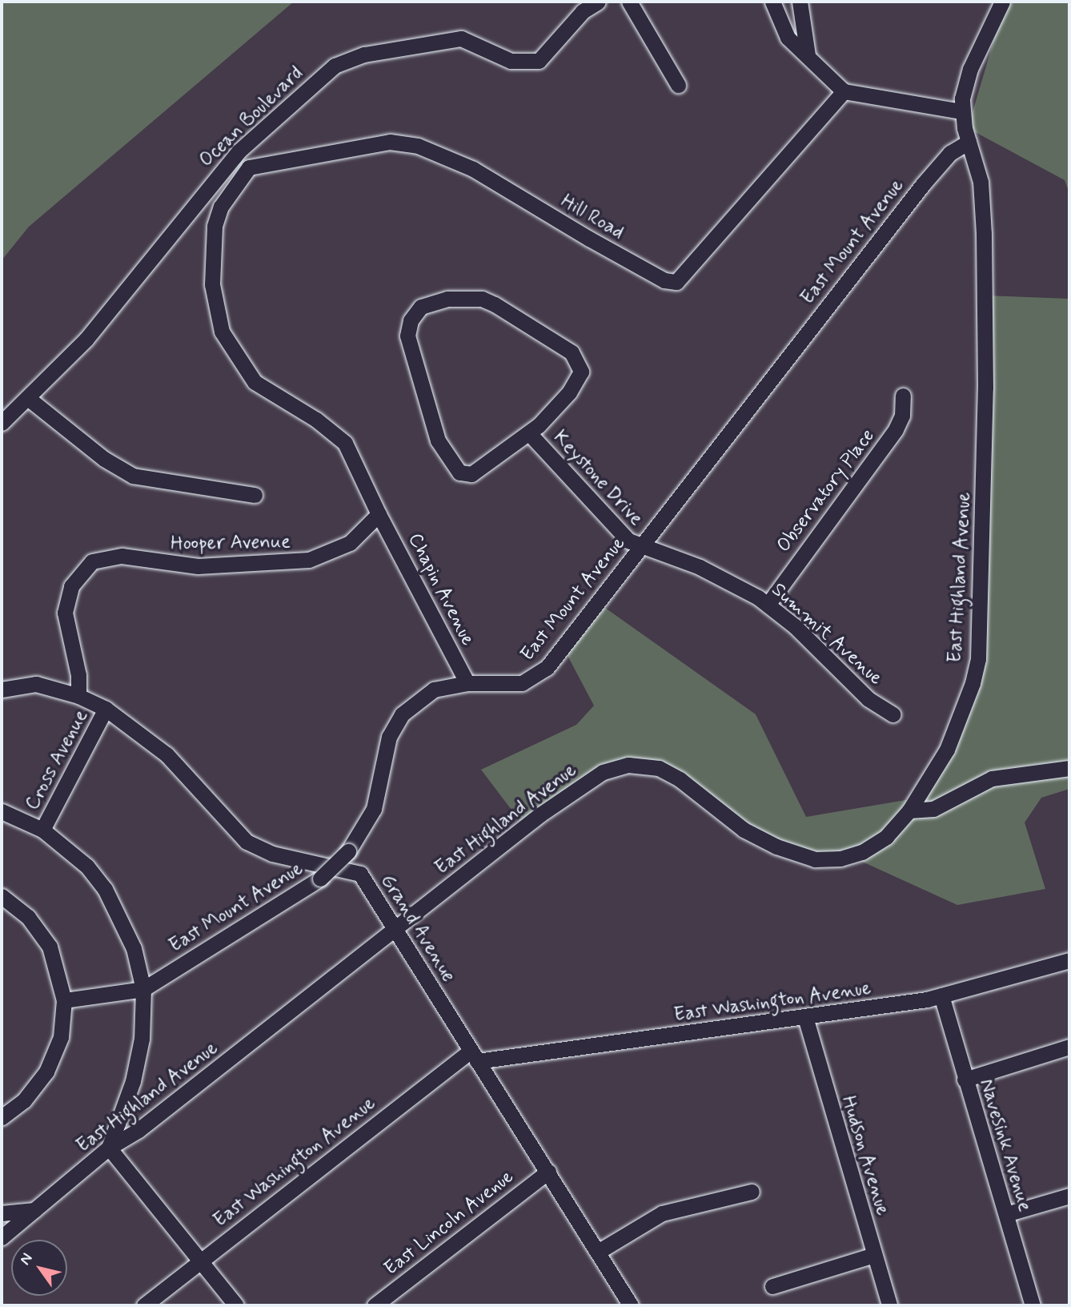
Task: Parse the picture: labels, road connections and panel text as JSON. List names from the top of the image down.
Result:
{
  "streets": {
    "street": [
      "Ocean Boulevard",
      "Hill Road",
      "East Mount Avenue",
      "Keystone Drive",
      "Observatory Place",
      "Hooper Avenue",
      "East Highland Avenue",
      "Chapin Avenue",
      "Summit Avenue",
      "Cross Avenue",
      "Grand Avenue",
      "East Washington Avenue",
      "Navesink Avenue",
      "Hudson Avenue",
      "East Lincoln Avenue"
    ]
  },
  "crossings": [
    ["Hill Road", "Hooper Avenue"],
    ["Hill Road", "Chapin Avenue"],
    ["East Mount Avenue", "Keystone Drive"],
    ["East Mount Avenue", "East Highland Avenue"],
    ["East Mount Avenue", "Chapin Avenue"],
    ["East Mount Avenue", "Summit Avenue"],
    ["Keystone Drive", "Summit Avenue"],
    ["Observatory Place", "Summit Avenue"],
    ["Hooper Avenue", "Chapin Avenue"],
    ["Hooper Avenue", "Grand Avenue"],
    ["East Highland Avenue", "Grand Avenue"],
    ["Cross Avenue", "Grand Avenue"],
    ["Grand Avenue", "East Washington Avenue"],
    ["Grand Avenue", "East Lincoln Avenue"],
    ["East Washington Avenue", "Navesink Avenue"],
    ["East Washington Avenue", "Hudson Avenue"]
  ],
  "north": "top left"
}
